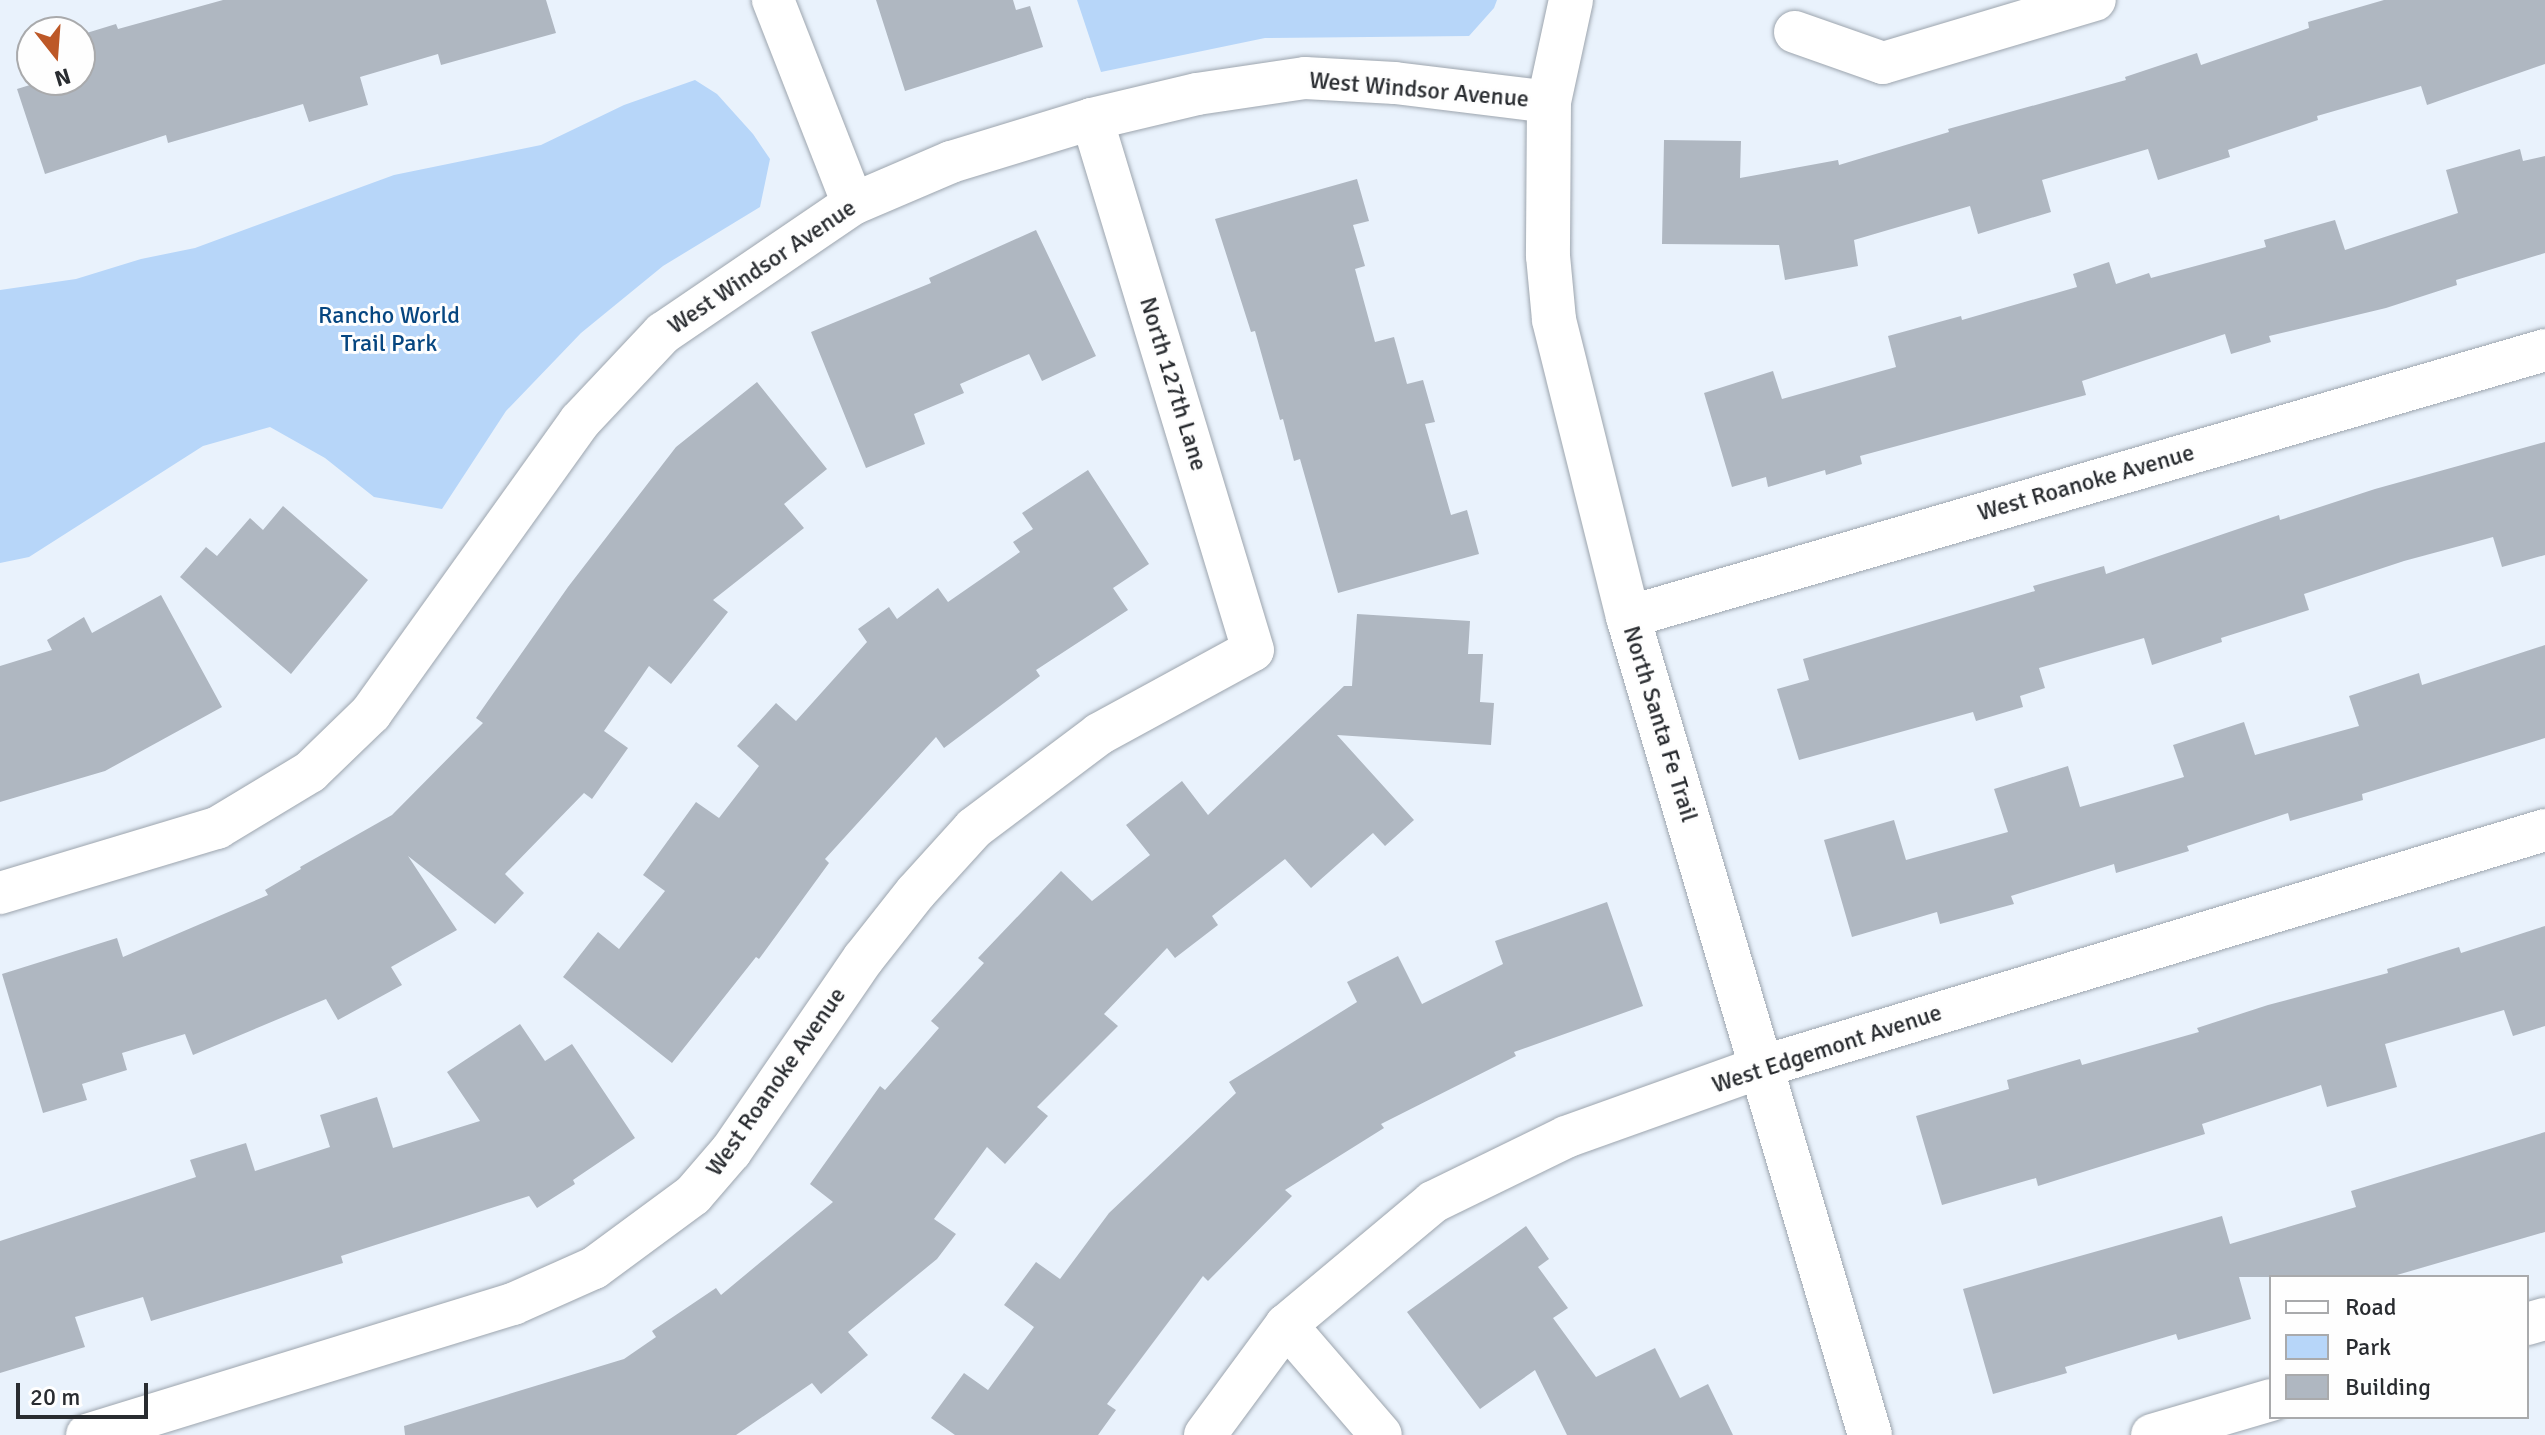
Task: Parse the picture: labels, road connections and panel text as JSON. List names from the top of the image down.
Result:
{
  "streets": {
    "street": [
      "West Windsor Avenue",
      "North 127th Lane",
      "West Roanoke Avenue",
      "North Santa Fe Trail",
      "West Edgemont Avenue"
    ]
  },
  "crossings": [
    ["West Windsor Avenue", "North 127th Lane"],
    ["West Windsor Avenue", "North Santa Fe Trail"],
    ["North 127th Lane", "West Roanoke Avenue"],
    ["West Roanoke Avenue", "North Santa Fe Trail"],
    ["North Santa Fe Trail", "West Edgemont Avenue"]
  ],
  "parks": ["Rancho World Trail Park"],
  "legend": ["Road", "Park", "Building"],
  "scale_bar": "20 m",
  "north": "bottom"
}
